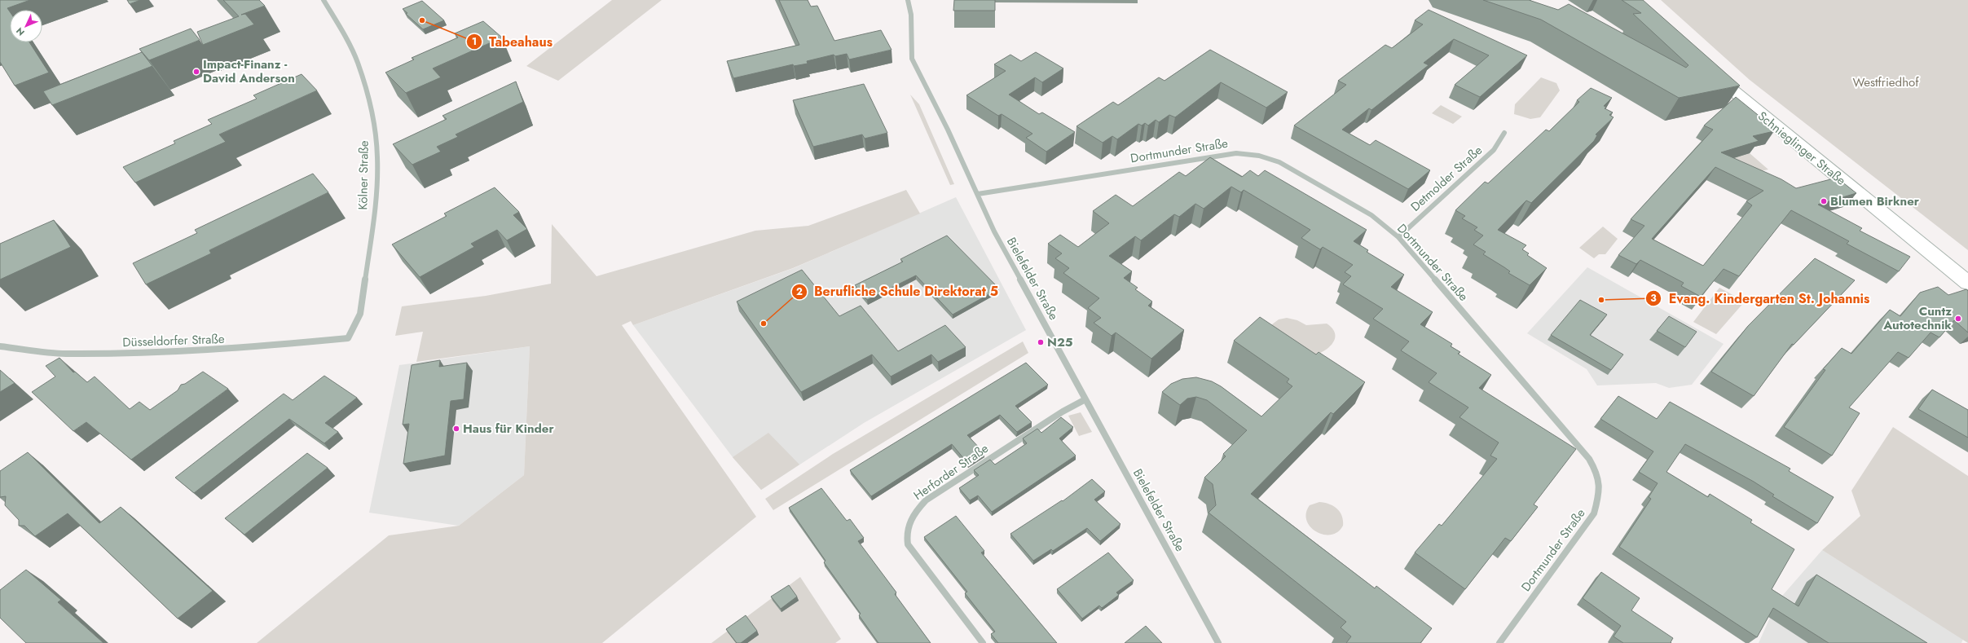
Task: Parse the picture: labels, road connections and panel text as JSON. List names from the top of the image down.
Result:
{
  "streets": {
    "main road": ["Schnieglinger Straße"],
    "street": [
      "Dortmunder Straße",
      "Kölner Straße",
      "Detmolder Straße",
      "Bielefelder Straße",
      "Düsseldorfer Straße",
      "Herforder Straße"
    ]
  },
  "crossings": [
    ["Dortmunder Straße", "Detmolder Straße"],
    ["Dortmunder Straße", "Bielefelder Straße"],
    ["Kölner Straße", "Düsseldorfer Straße"],
    ["Bielefelder Straße", "Herforder Straße"]
  ],
  "parks": ["Westfriedhof"],
  "places": [
    "Tabeahaus",
    "Impact-Finanz - David Anderson",
    "Blumen Birkner",
    "Evang. Kindergarten St. Johannis",
    "Cuntz Autotechnik",
    "Berufliche Schule Direktorat 5",
    "N25",
    "Haus für Kinder"
  ],
  "north": "bottom left"
}
